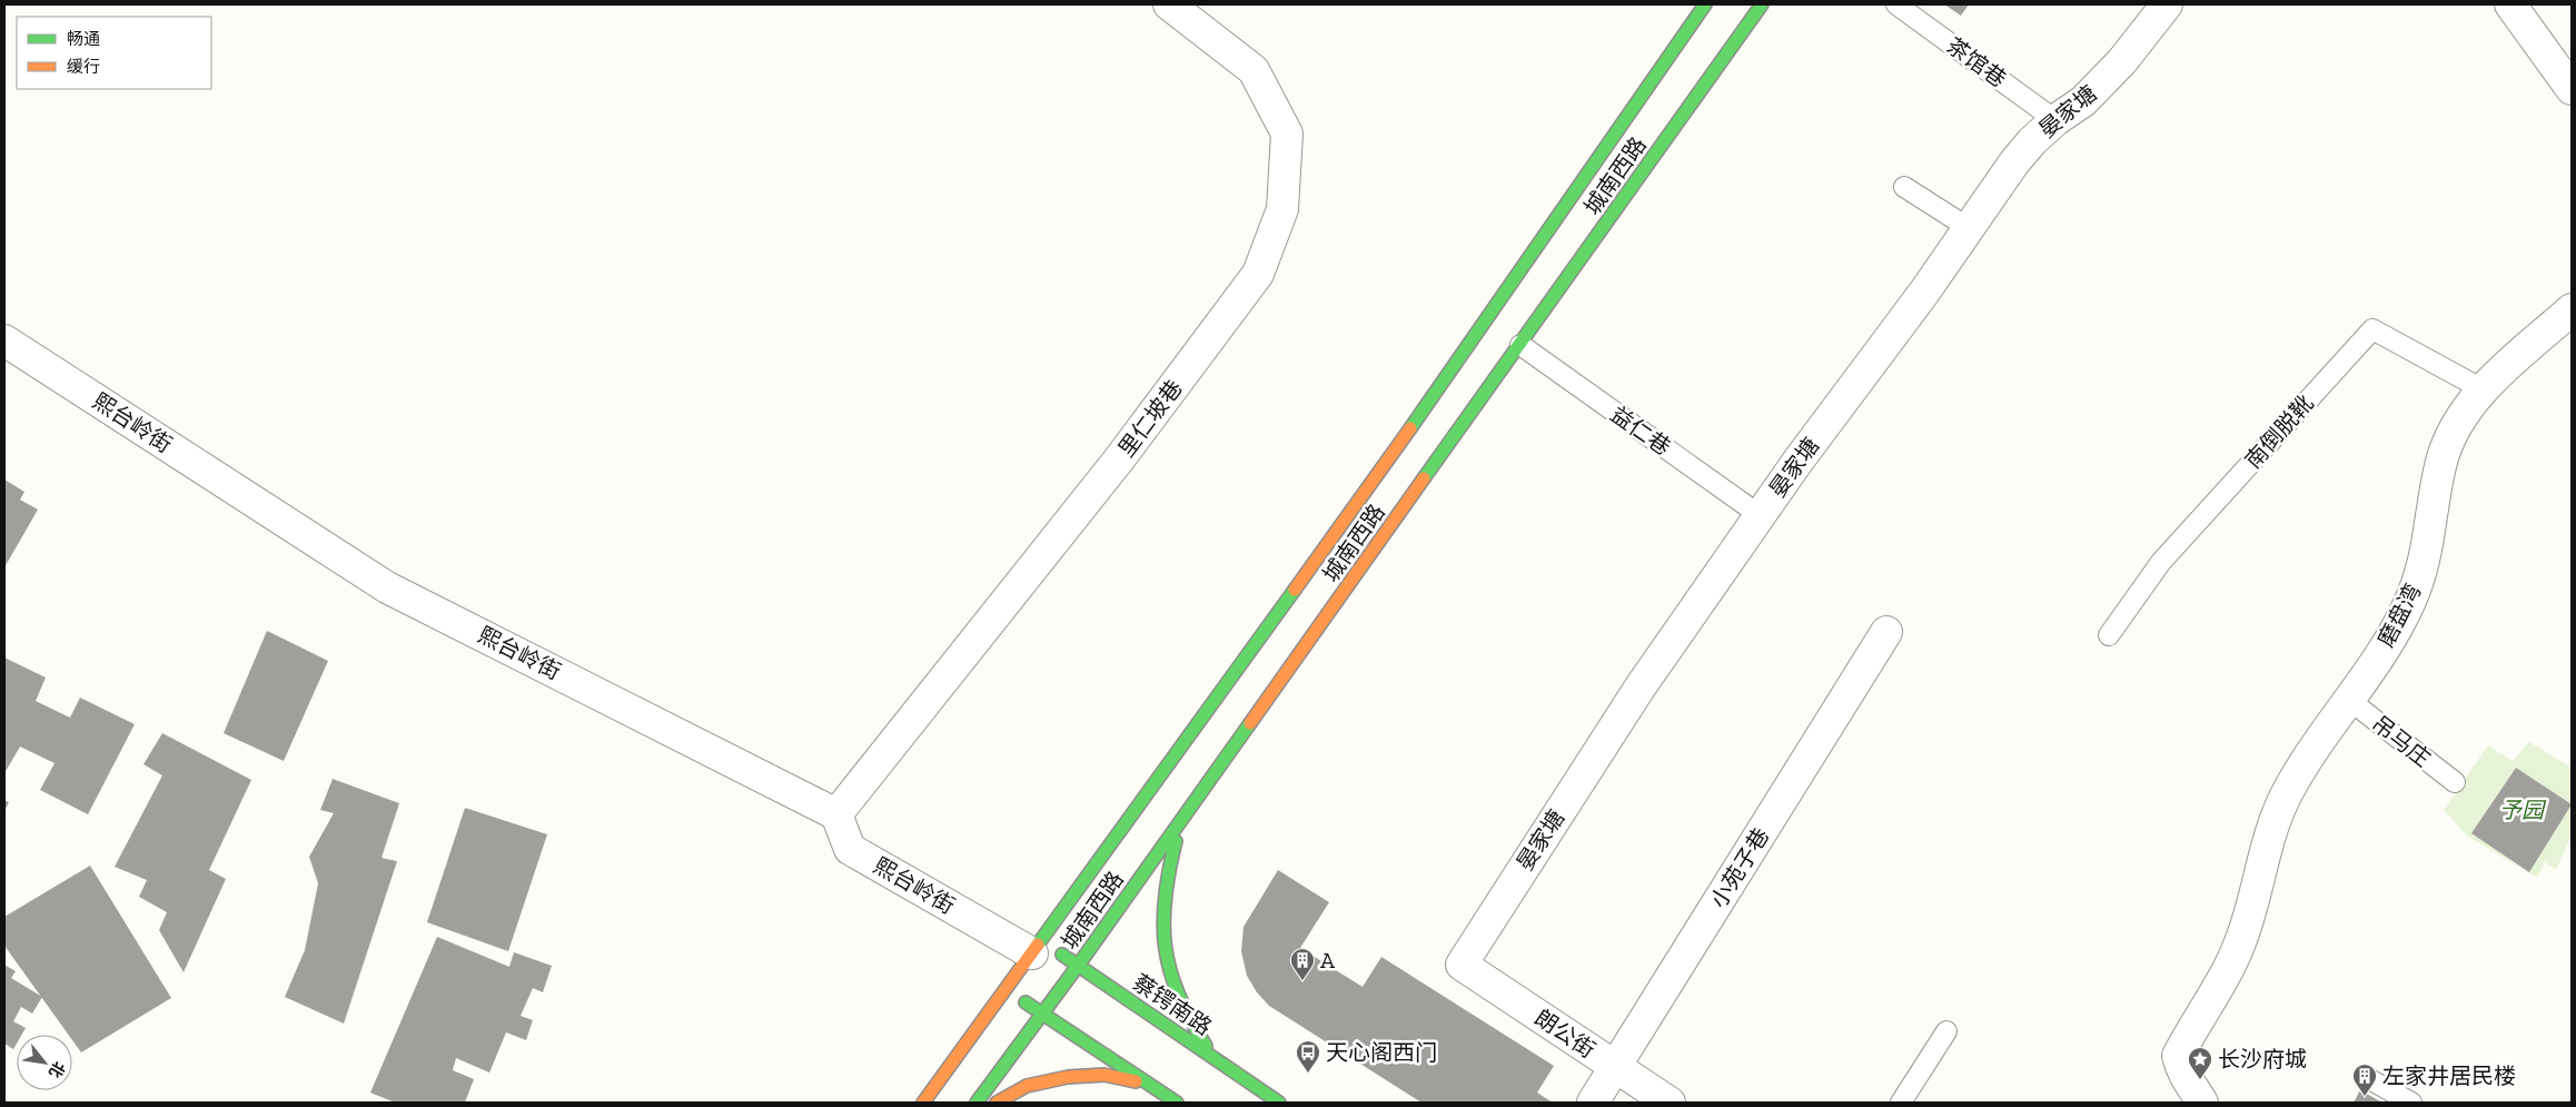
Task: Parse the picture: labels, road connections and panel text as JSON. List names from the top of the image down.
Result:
{
  "streets": {
    "main road": ["城南西路", "蔡锷南路"],
    "street": [
      "晏家塘",
      "里仁坡巷",
      "熙台岭街",
      "磨盘湾",
      "小苑子巷",
      "朗公街"
    ],
    "lane": [
      "茶馆巷",
      "益仁巷",
      "南倒脱靴",
      "吊马庄"
    ]
  },
  "crossings": [
    ["茶馆巷", "晏家塘"],
    ["晏家塘", "益仁巷"],
    ["晏家塘", "朗公街"],
    ["城南西路", "熙台岭街"],
    ["城南西路", "益仁巷"],
    ["城南西路", "蔡锷南路"],
    ["里仁坡巷", "熙台岭街"],
    ["熙台岭街", "蔡锷南路"],
    ["南倒脱靴", "磨盘湾"],
    ["磨盘湾", "吊马庄"],
    ["小苑子巷", "朗公街"]
  ],
  "parks": ["予园"],
  "places": {
    "building": ["A", "左家井居民楼"],
    "bus stop": ["天心阁西门"],
    "place": ["长沙府城"]
  },
  "legend": ["畅通", "缓行"],
  "north": "bottom right"
}
